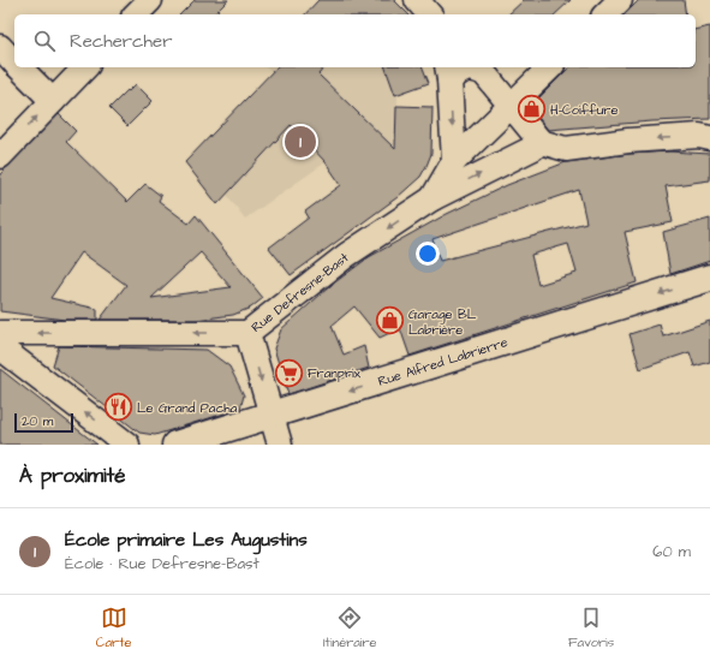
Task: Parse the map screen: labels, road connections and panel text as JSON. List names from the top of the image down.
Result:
{
  "streets": {
    "main road": ["Rue Alfred Labrierre"],
    "street": ["Rue Defresne-Bast"]
  },
  "one_way": ["Rue Alfred Labrierre"],
  "places": {
    "shop": ["H-Coiffure", "Garage BL Labrière"],
    "supermarket": ["Franprix"],
    "restaurant": ["Le Grand Pacha"]
  },
  "scale_bar": "20 m",
  "page": {
    "search": "Rechercher",
    "pins": "1",
    "scale": "20 m",
    "heading": "À proximité",
    "list": [
      {
        "mark": "1",
        "name": "École primaire Les Augustins",
        "note": "École · Rue Defresne-Bast",
        "value": "60 m"
      }
    ],
    "nav": ["Carte", "Itinéraire", "Favoris"]
  }
}
